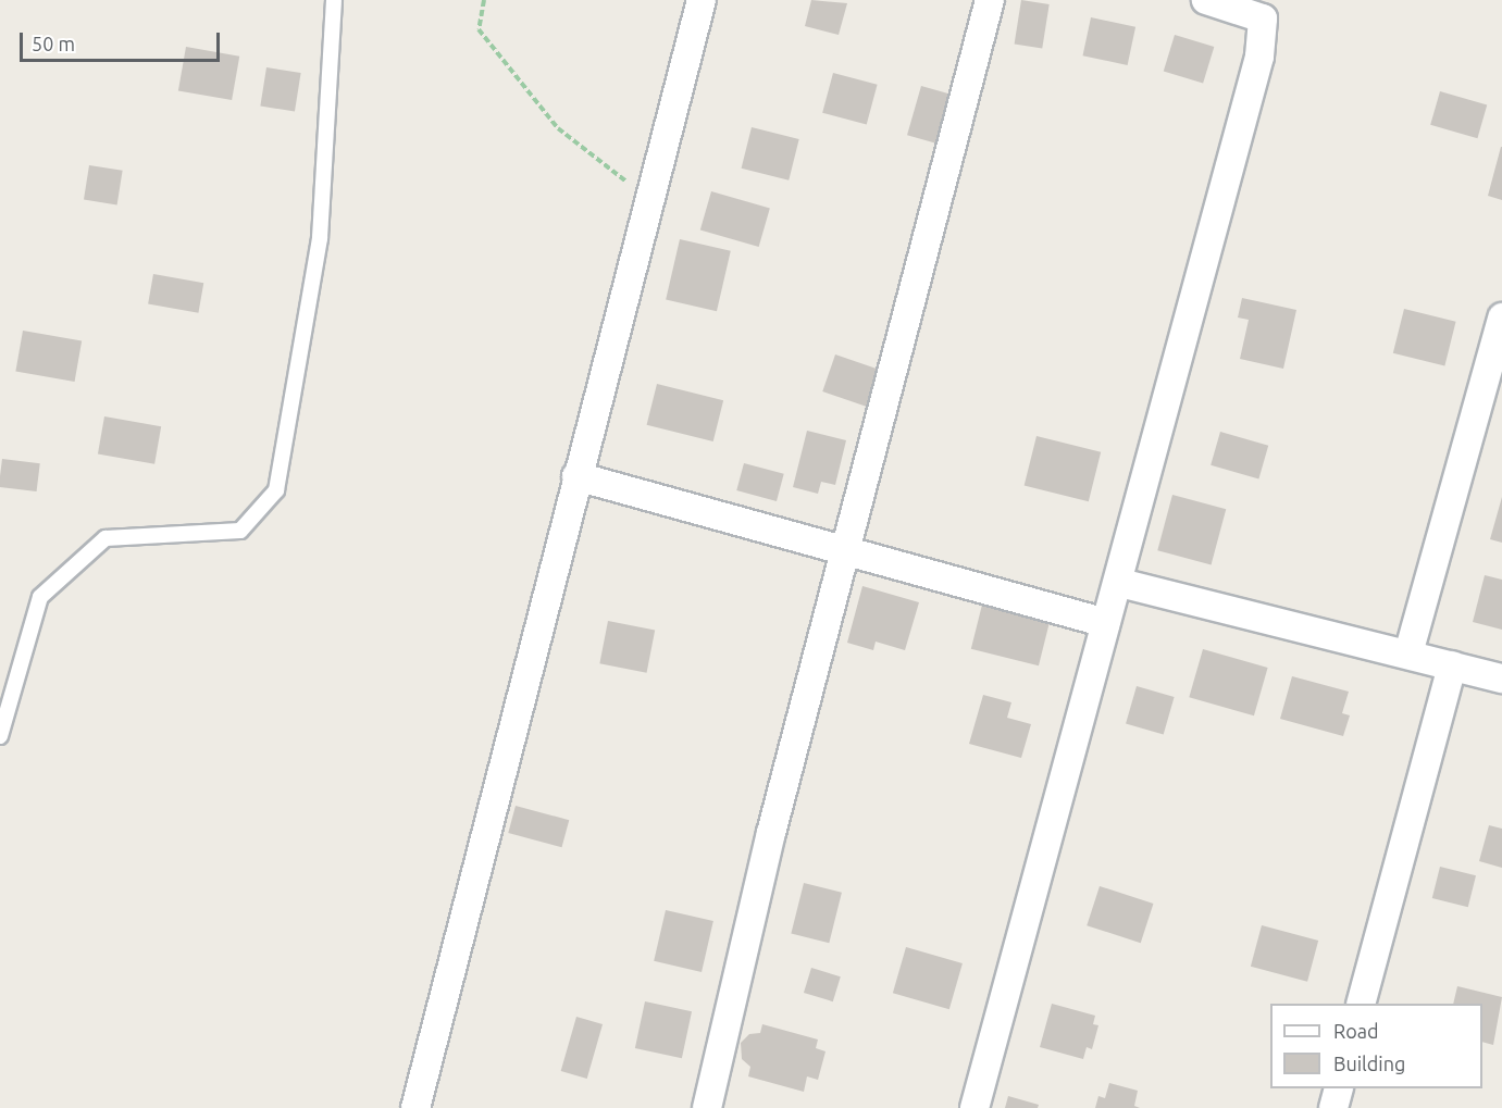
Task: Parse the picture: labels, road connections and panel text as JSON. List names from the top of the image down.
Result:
{
  "legend": ["Road", "Building"],
  "scale_bar": "50 m"
}
